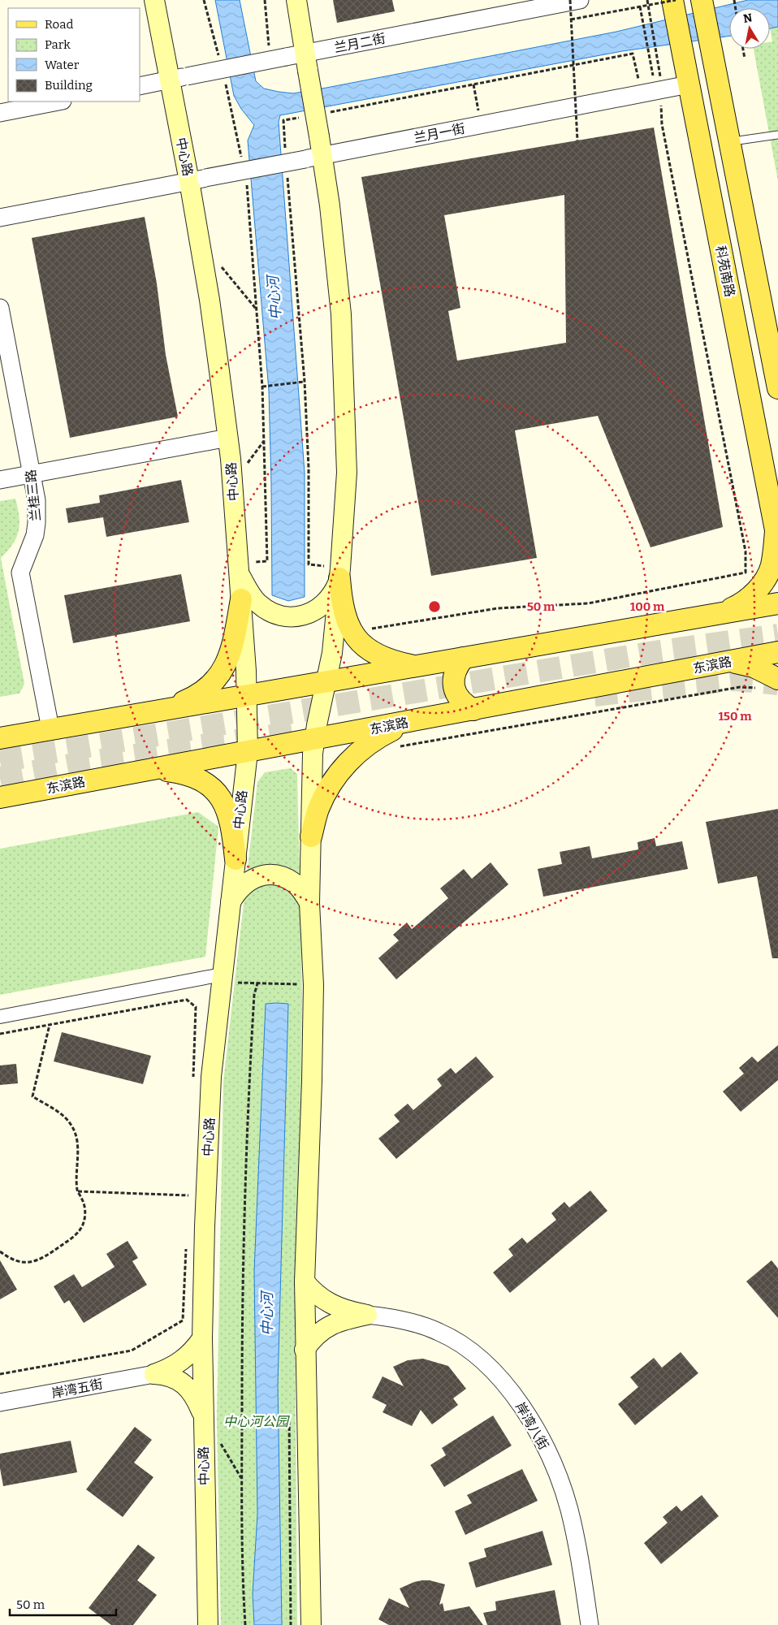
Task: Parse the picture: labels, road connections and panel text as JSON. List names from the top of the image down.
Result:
{
  "streets": {
    "main road": ["中心路", "科苑南路", "东滨路"],
    "street": [
      "兰月二街",
      "兰月一街",
      "兰桂三路",
      "岸湾五街",
      "岸湾八街"
    ]
  },
  "crossings": [
    ["兰月二街", "中心路"],
    ["兰月一街", "中心路"],
    ["兰月一街", "科苑南路"],
    ["中心路", "东滨路"]
  ],
  "water": ["中心河"],
  "parks": ["中心河公园"],
  "legend": [
    "Road",
    "Park",
    "Water",
    "Building"
  ],
  "scale_bar": "50 m",
  "north": "top",
  "rings": ["50 m", "100 m", "150 m"]
}
